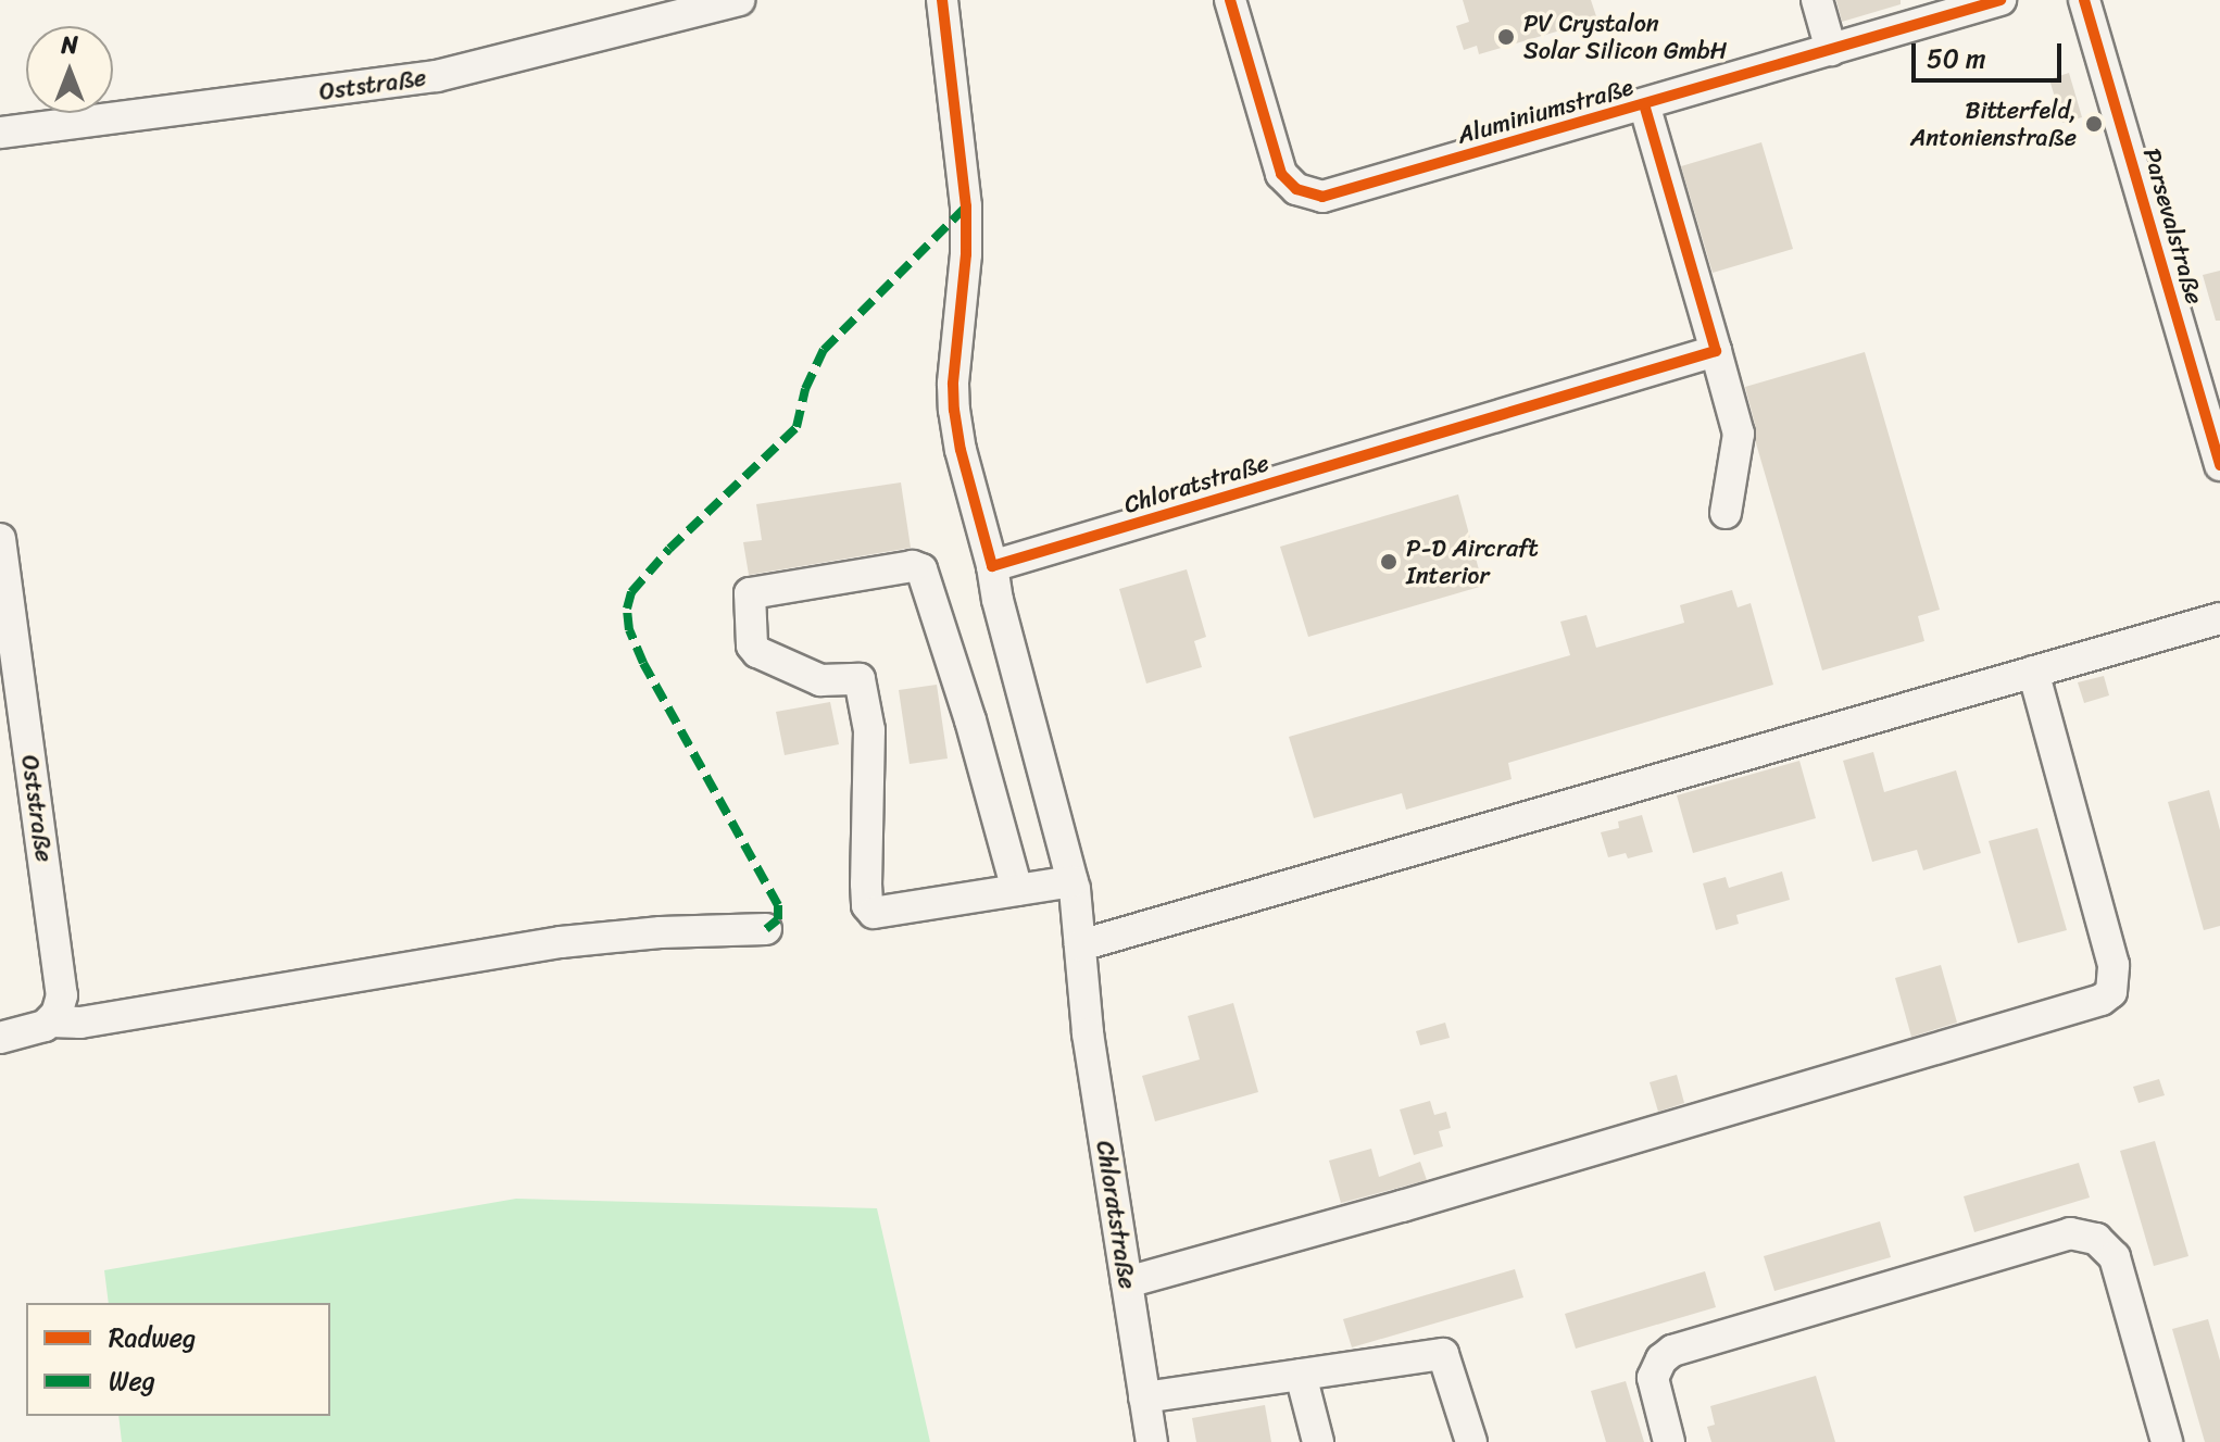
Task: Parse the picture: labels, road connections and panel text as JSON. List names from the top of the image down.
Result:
{
  "streets": {
    "street": [
      "Oststraße",
      "Aluminiumstraße",
      "Parsevalstraße",
      "Chloratstraße"
    ]
  },
  "places": ["PV Crystalon Solar Silicon GmbH", "Bitterfeld, Antonienstraße", "P-D Aircraft Interior"],
  "legend": ["Radweg", "Weg"],
  "scale_bar": "50 m",
  "north": "top"
}
